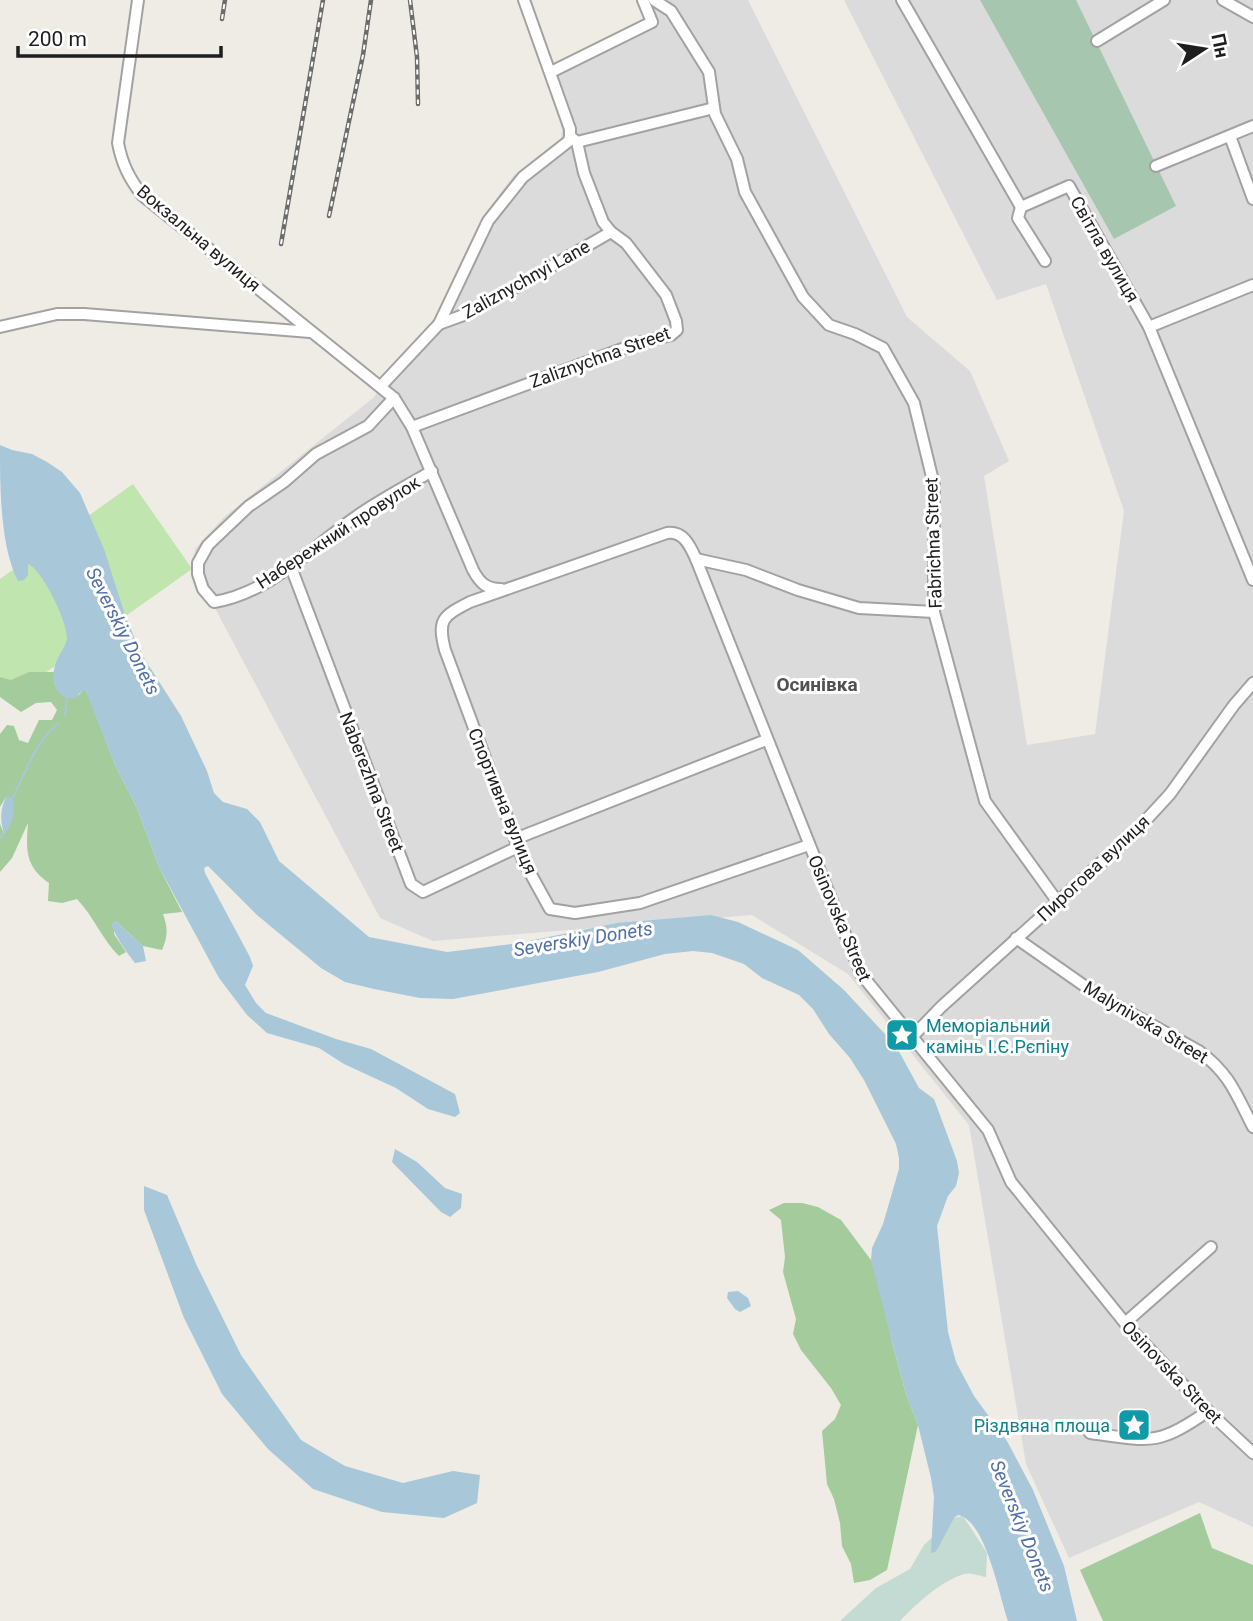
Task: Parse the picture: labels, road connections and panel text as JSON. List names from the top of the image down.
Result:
{
  "streets": {
    "street": [
      "Вокзальна вулиця",
      "Світла вулиця",
      "Zaliznychnyi Lane",
      "Zaliznychna Street",
      "Набережний провулок",
      "Fabrichna Street",
      "Naberezhna Street",
      "Спортивна вулиця",
      "Пирогова вулиця",
      "Osinovska Street",
      "Malynivska Street"
    ]
  },
  "crossings": [
    ["Вокзальна вулиця", "Zaliznychnyi Lane"],
    ["Вокзальна вулиця", "Zaliznychna Street"],
    ["Вокзальна вулиця", "Набережний провулок"],
    ["Zaliznychnyi Lane", "Zaliznychna Street"],
    ["Набережний провулок", "Naberezhna Street"],
    ["Fabrichna Street", "Пирогова вулиця"],
    ["Naberezhna Street", "Спортивна вулиця"],
    ["Naberezhna Street", "Osinovska Street"],
    ["Спортивна вулиця", "Osinovska Street"],
    ["Пирогова вулиця", "Osinovska Street"],
    ["Пирогова вулиця", "Malynivska Street"]
  ],
  "districts": ["Осинівка"],
  "water": ["Severskiy Donets"],
  "places": {
    "place": ["Меморіальний камінь І.Є.Рєпіну", "Різдвяна площа"]
  },
  "scale_bar": "200 m",
  "north": "right"
}
